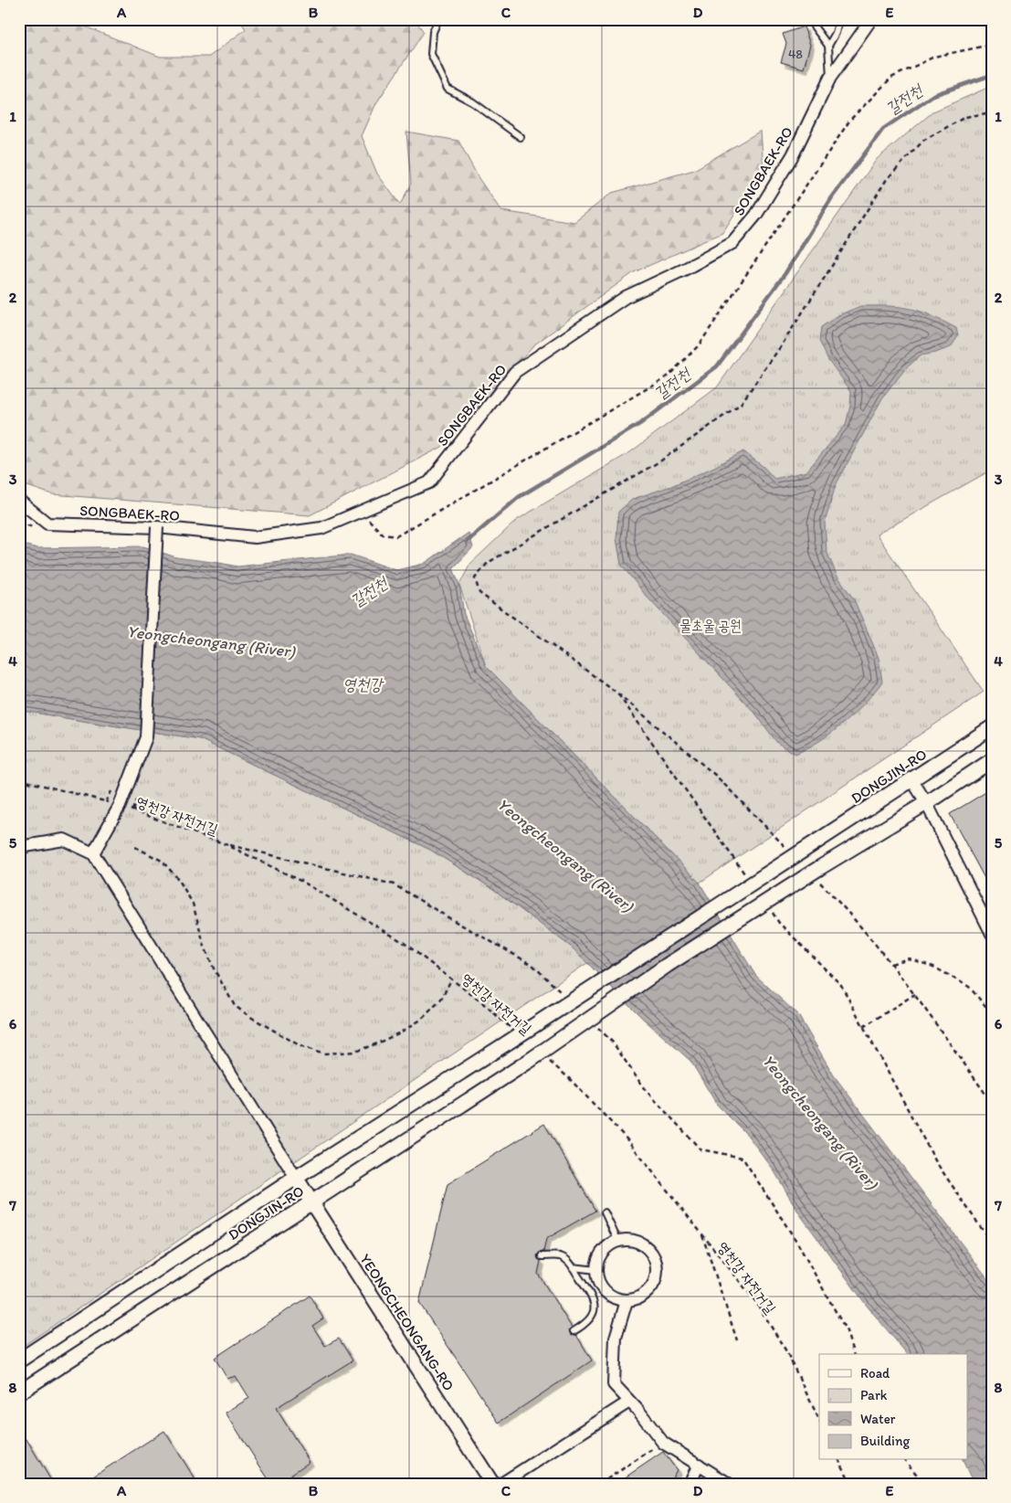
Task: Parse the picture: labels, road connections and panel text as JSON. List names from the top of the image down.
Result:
{
  "streets": {
    "street": ["SONGBAEK-RO", "DONGJIN-RO", "YEONGCHEONGANG-RO"],
    "path": ["영천강 자전거길"]
  },
  "crossings": [
    ["DONGJIN-RO", "YEONGCHEONGANG-RO"]
  ],
  "water": ["갈전천", "Yeongcheongang (River)", "영천강"],
  "parks": ["물초울 공원"],
  "house_numbers": ["48"],
  "legend": [
    "Road",
    "Park",
    "Water",
    "Building"
  ],
  "grid": {
    "columns": [
      "A",
      "B",
      "C",
      "D",
      "E"
    ],
    "rows": [
      "1",
      "2",
      "3",
      "4",
      "5",
      "6",
      "7",
      "8"
    ]
  }
}
